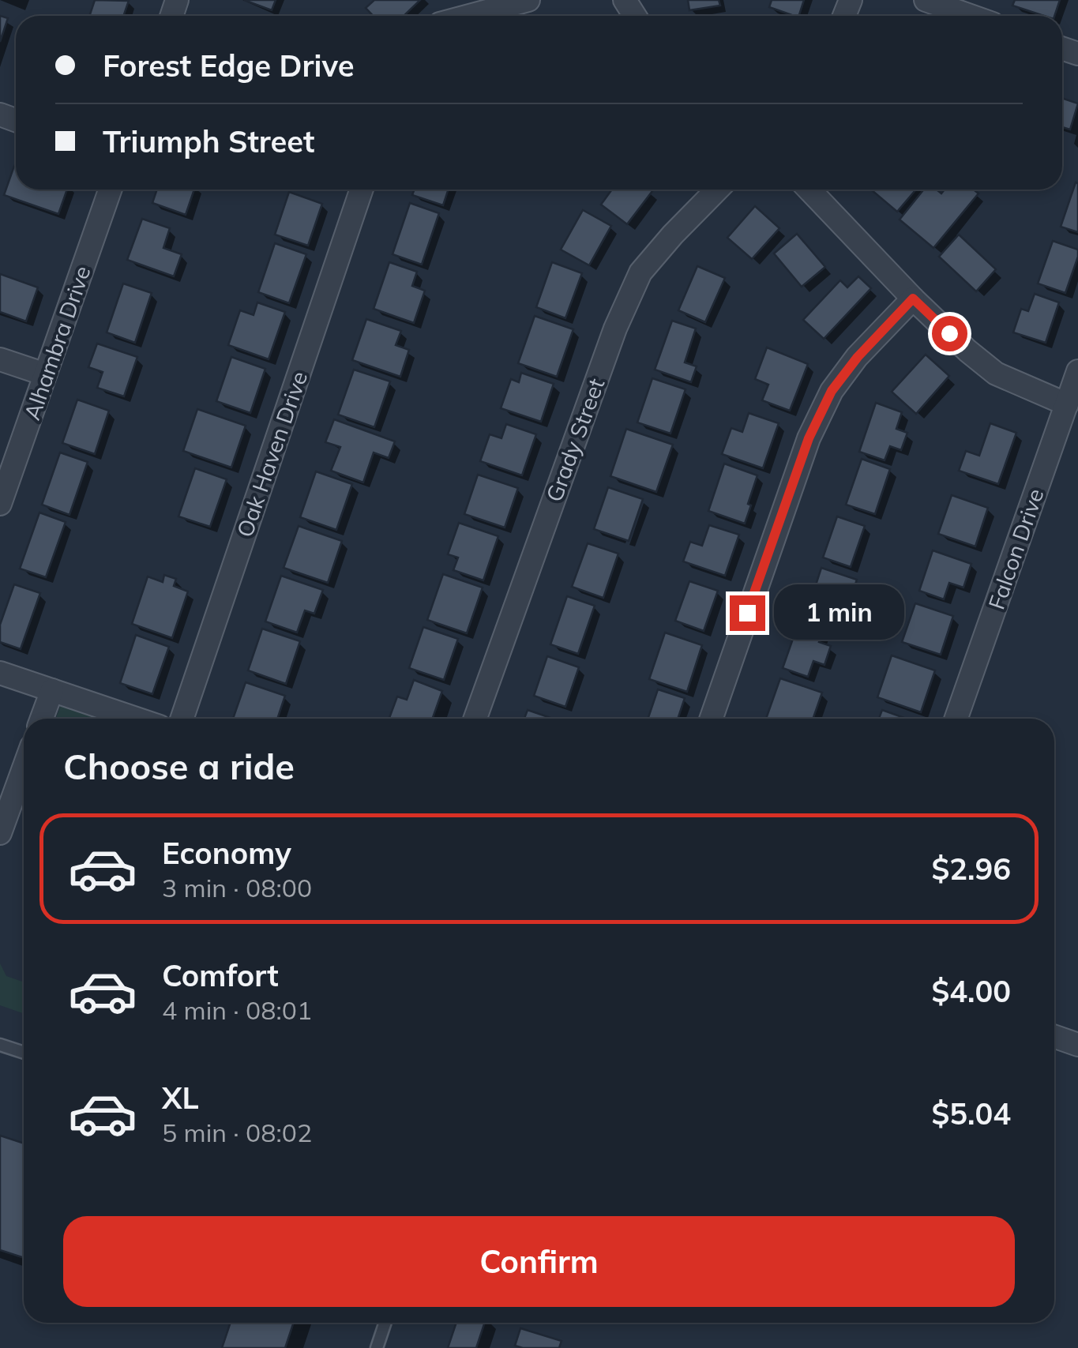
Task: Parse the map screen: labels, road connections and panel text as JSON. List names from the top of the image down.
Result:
{
  "streets": {
    "street": [
      "Alhambra Drive",
      "Grady Street",
      "Oak Haven Drive",
      "Falcon Drive"
    ]
  },
  "page": {
    "banner": ["Forest Edge Drive", "Triumph Street"],
    "bubble": "1 min",
    "heading": "Choose a ride",
    "list": [
      {
        "name": "Economy",
        "note": "3 min · 08:00",
        "value": "$2.96"
      },
      {
        "name": "Comfort",
        "note": "4 min · 08:01",
        "value": "$4.00"
      },
      {
        "name": "XL",
        "note": "5 min · 08:02",
        "value": "$5.04"
      }
    ],
    "buttons": "Confirm"
  }
}
